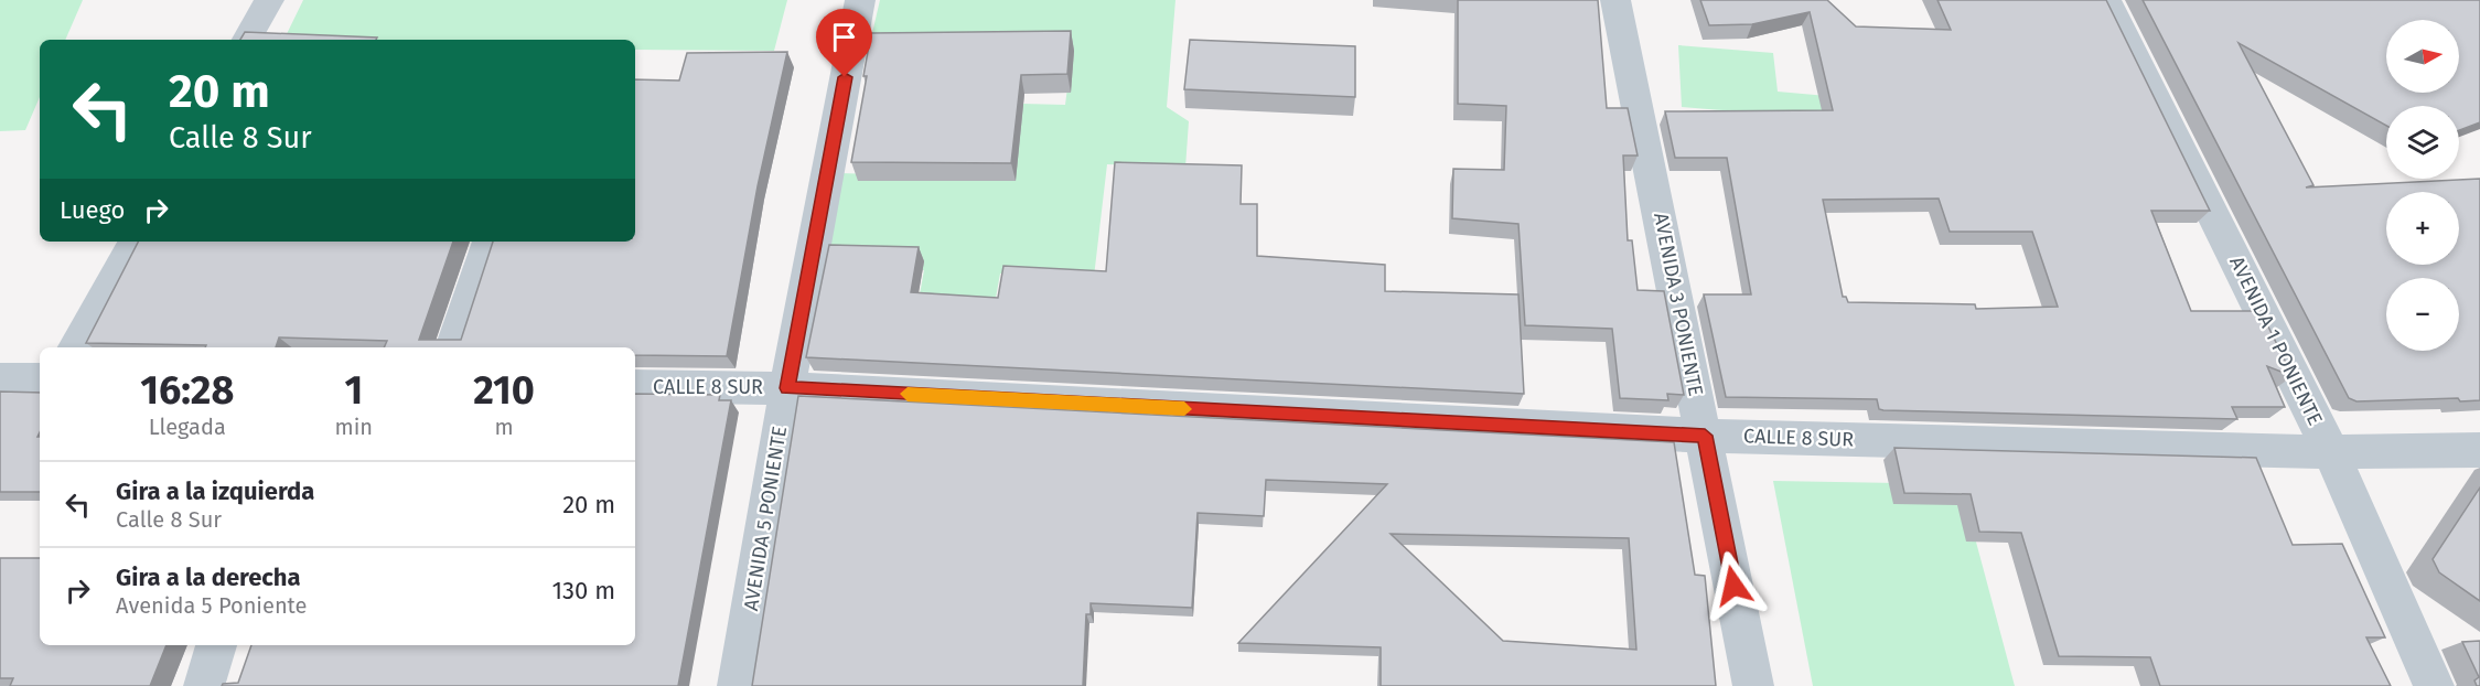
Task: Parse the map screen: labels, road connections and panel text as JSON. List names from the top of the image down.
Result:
{
  "streets": {
    "street": [
      "AVENIDA 3 PONIENTE",
      "AVENIDA 1 PONIENTE",
      "CALLE 8 SUR",
      "AVENIDA 5 PONIENTE"
    ]
  },
  "crossings": [
    ["AVENIDA 3 PONIENTE", "CALLE 8 SUR"],
    ["AVENIDA 1 PONIENTE", "CALLE 8 SUR"],
    ["CALLE 8 SUR", "AVENIDA 5 PONIENTE"]
  ],
  "north": "right",
  "page": {
    "map_buttons": ["+", "−"],
    "turn": ["20 m", "Calle 8 Sur"],
    "then": "Luego",
    "eta": [
      "16:28",
      "Llegada",
      "1",
      "min",
      "210",
      "m"
    ],
    "list": [
      {
        "name": "Gira a la izquierda",
        "note": "Calle 8 Sur",
        "value": "20 m"
      },
      {
        "name": "Gira a la derecha",
        "note": "Avenida 5 Poniente",
        "value": "130 m"
      }
    ]
  }
}
